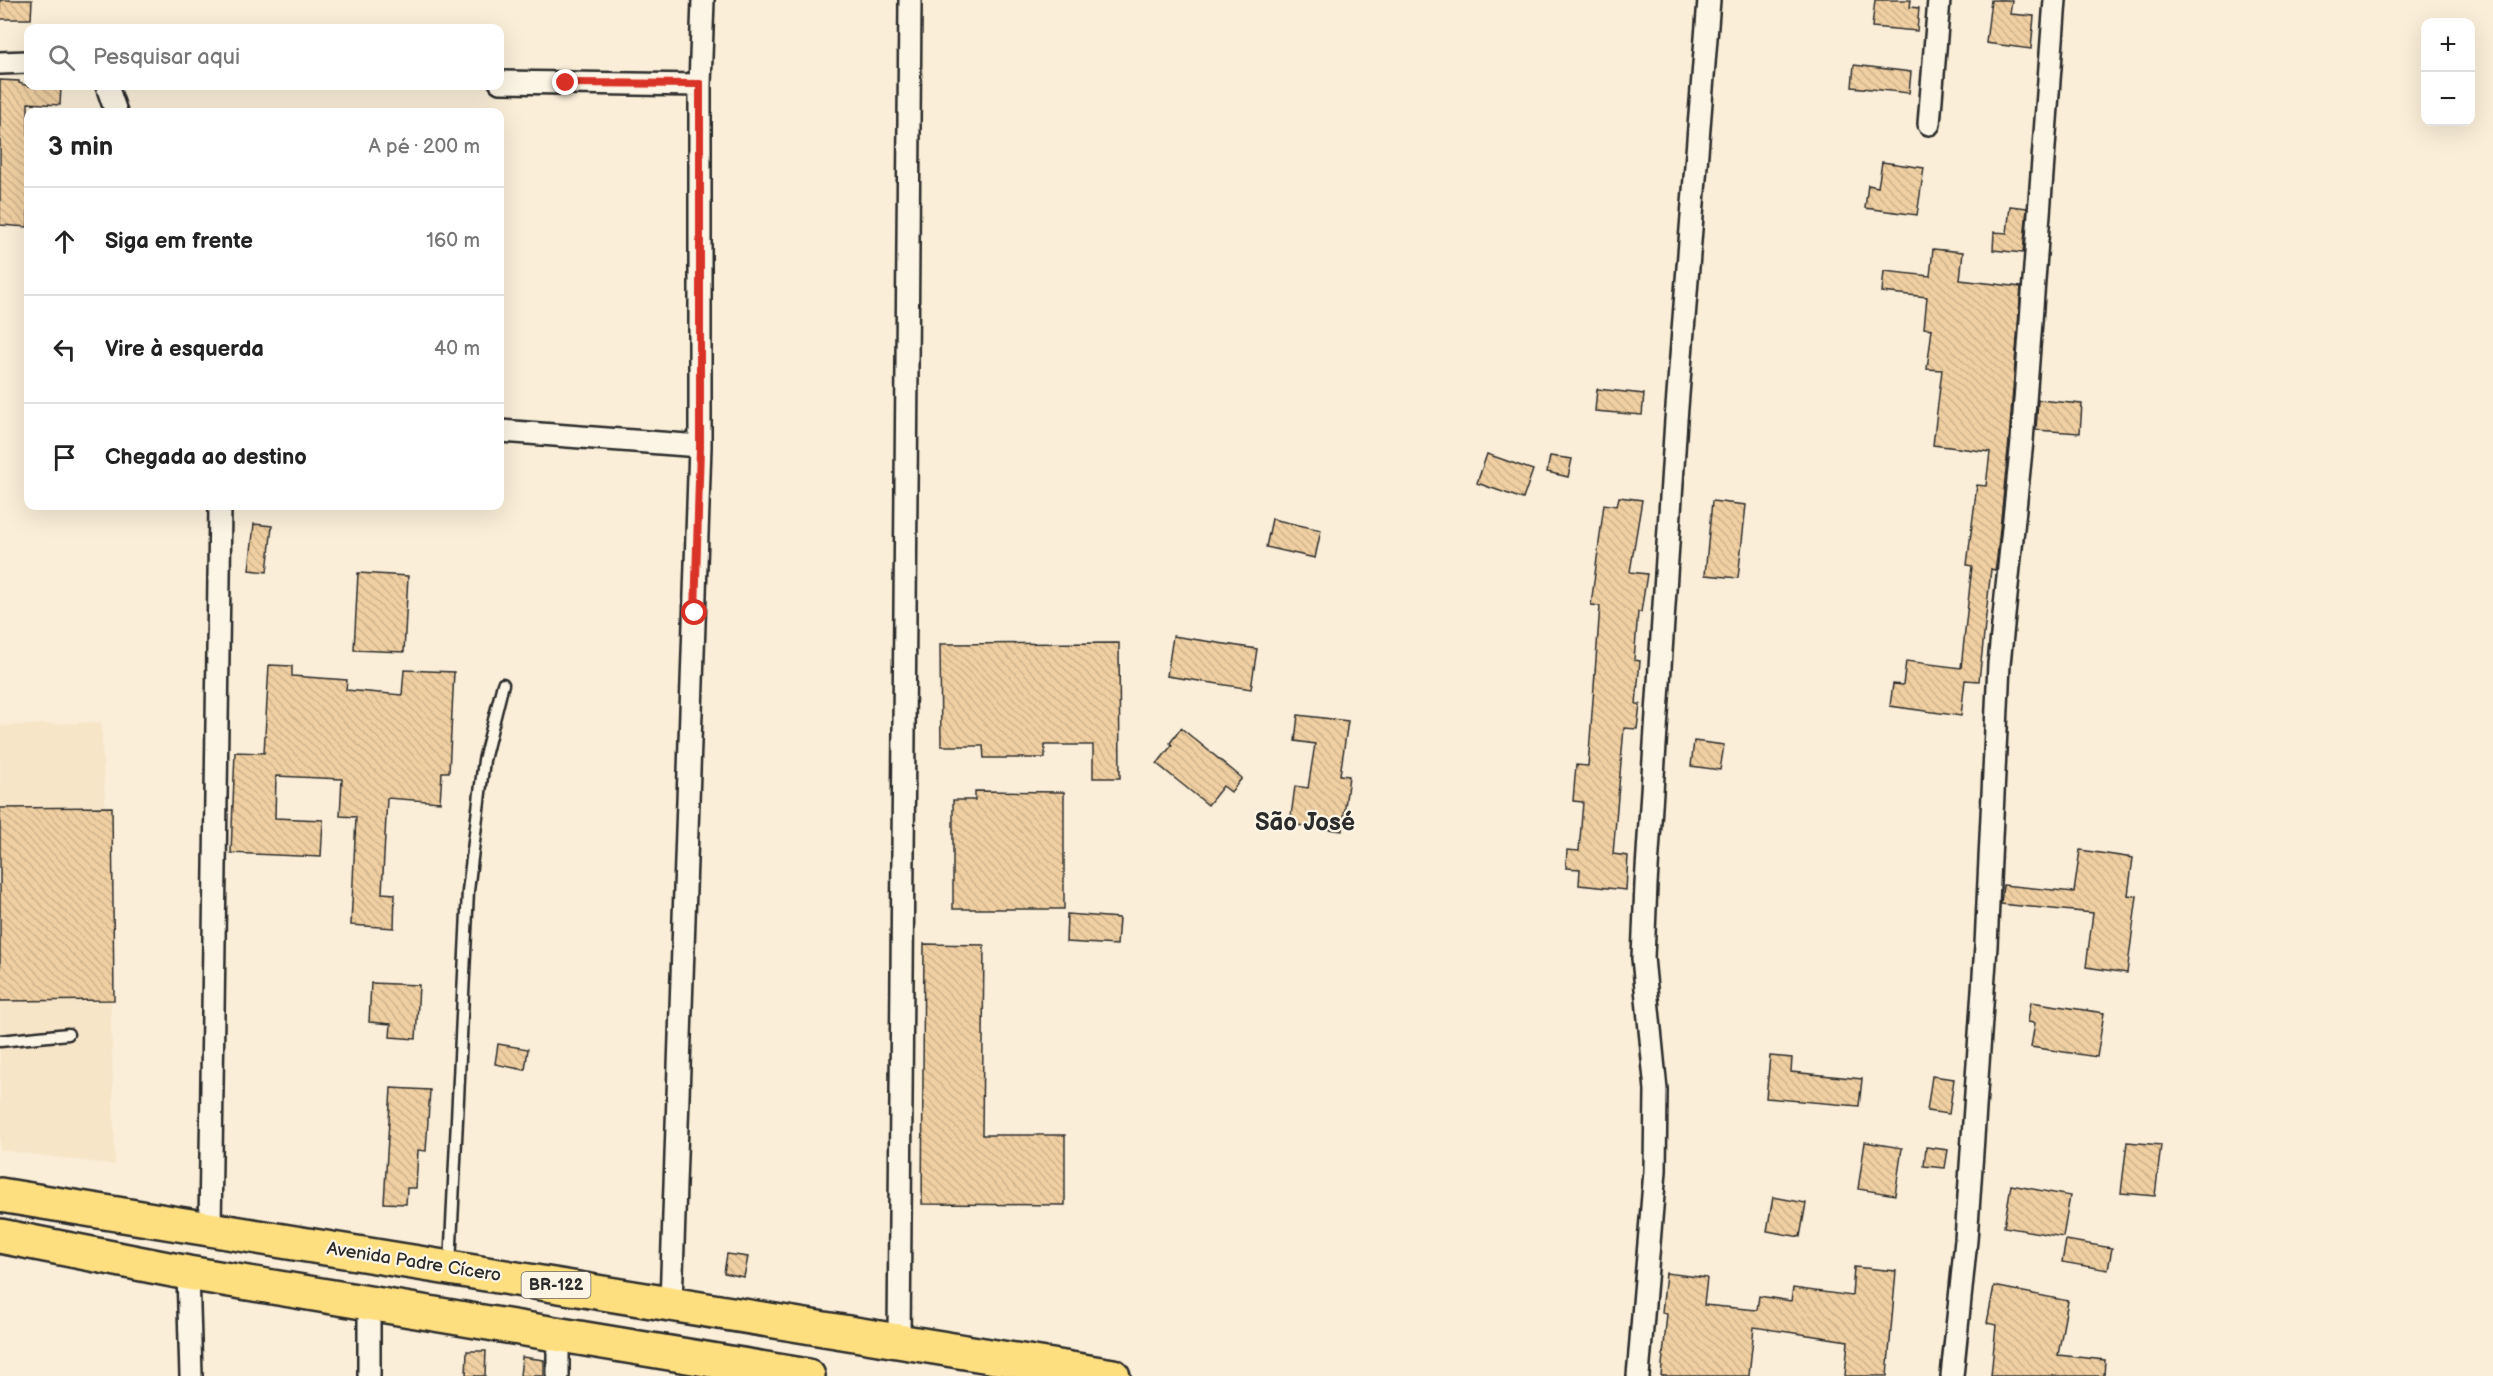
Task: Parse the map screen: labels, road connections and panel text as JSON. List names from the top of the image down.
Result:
{
  "streets": {
    "highway": ["Avenida Padre Cícero", "BR-122"]
  },
  "districts": ["São José"],
  "page": {
    "map_buttons": ["+", "−"],
    "search": "Pesquisar aqui",
    "heading": ["3 min", "A pé · 200 m"],
    "list": [
      ["Siga em frente", "160 m"],
      ["Vire à esquerda", "40 m"],
      "Chegada ao destino"
    ]
  }
}
